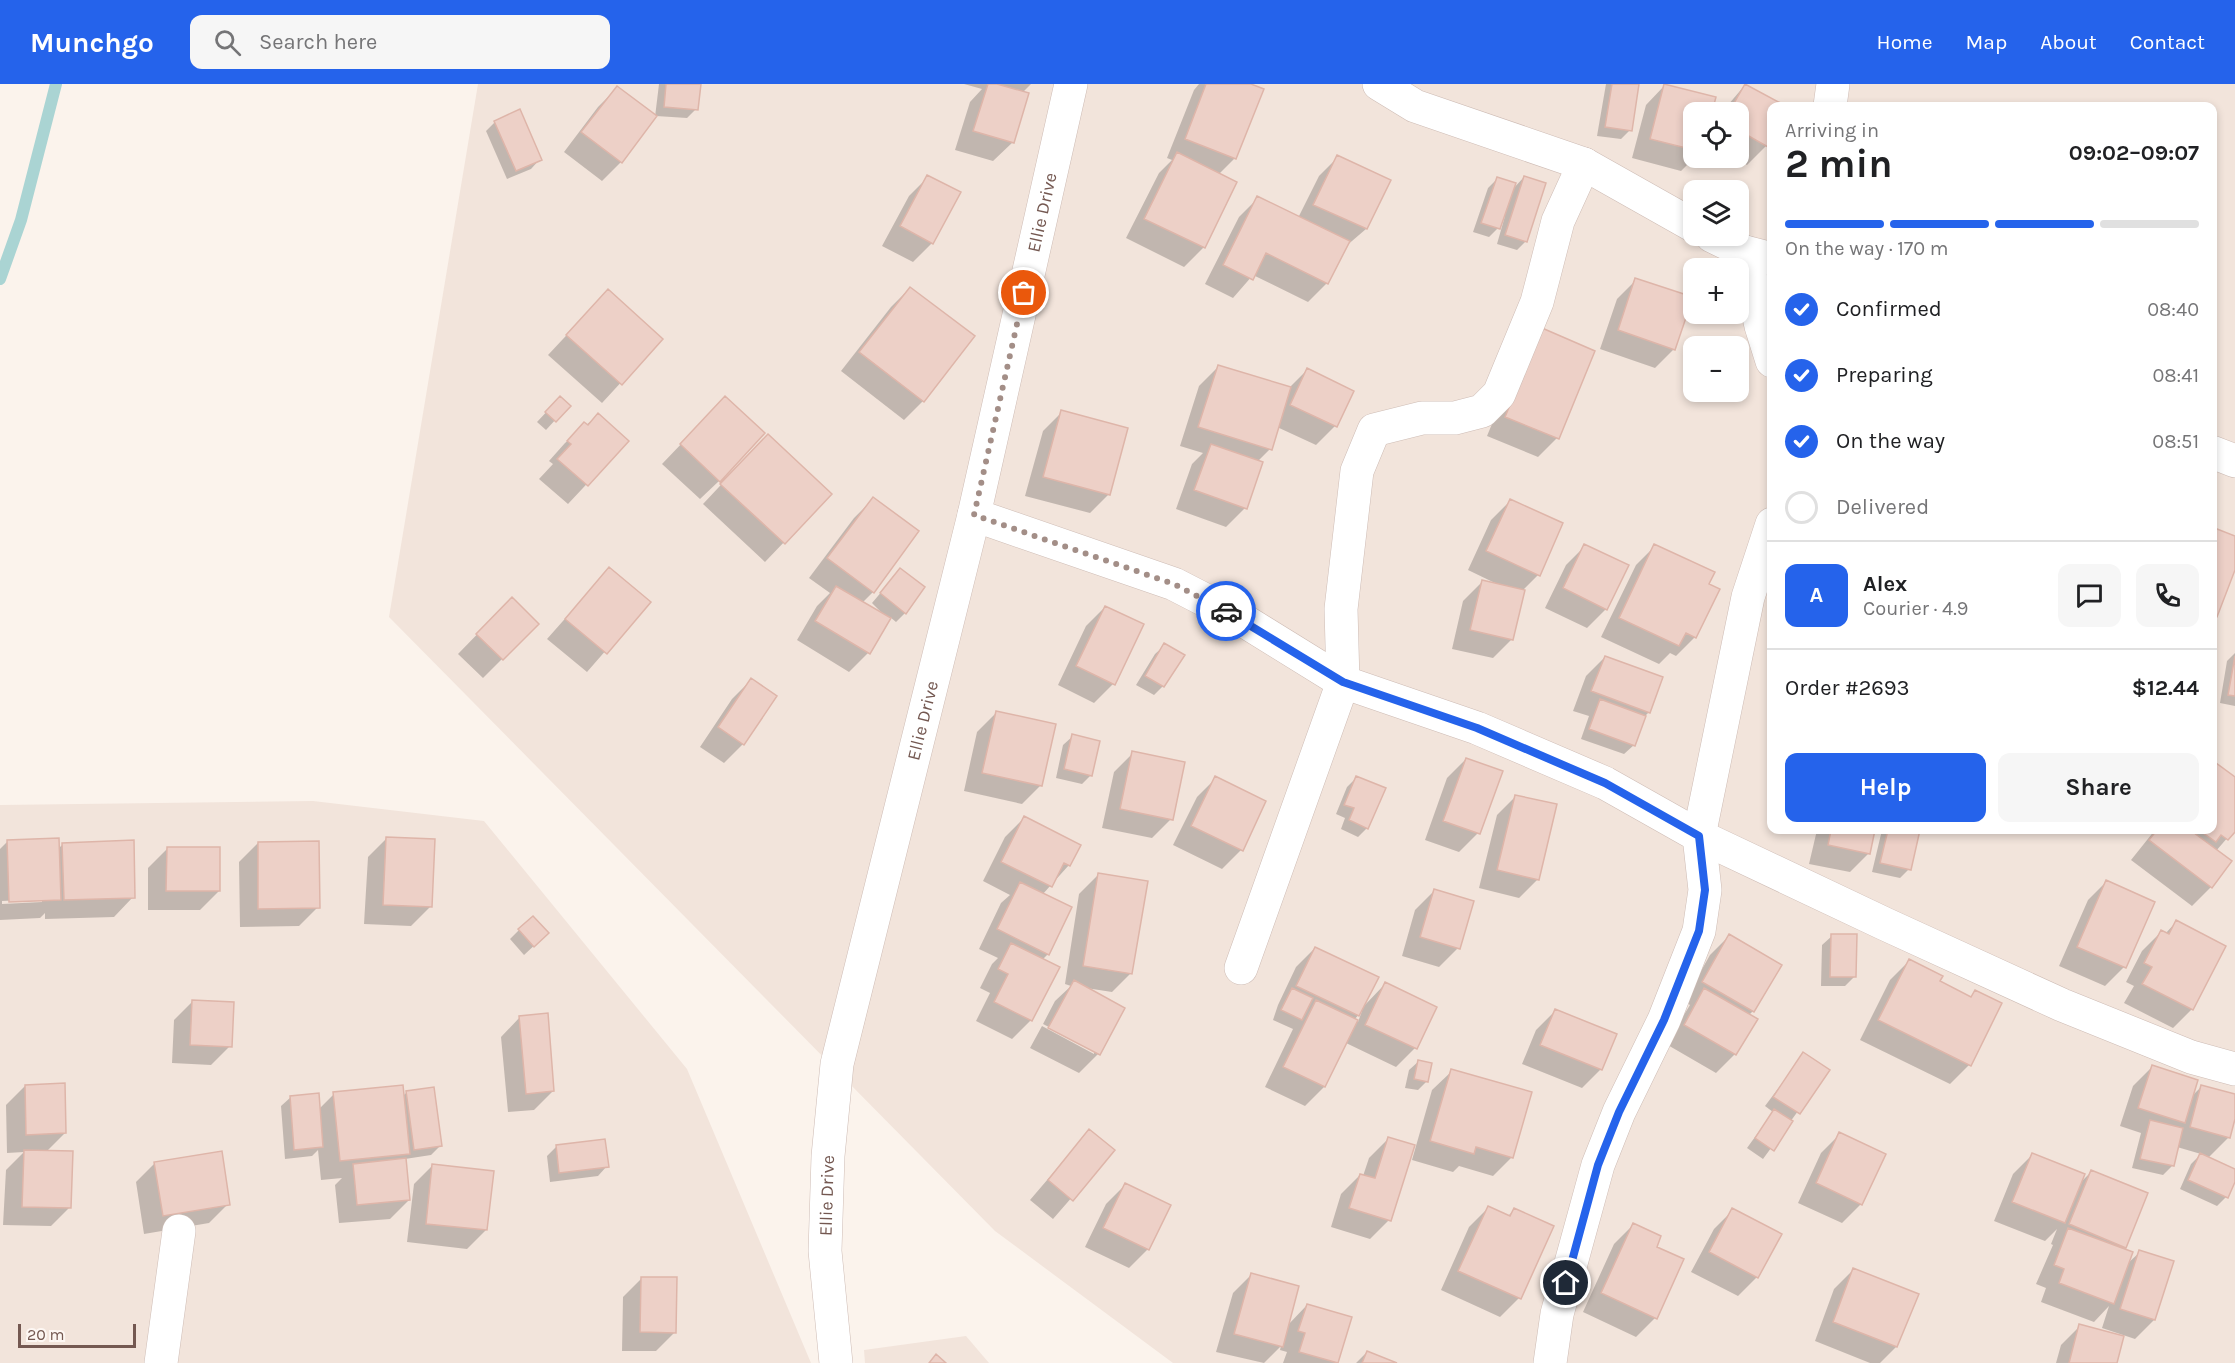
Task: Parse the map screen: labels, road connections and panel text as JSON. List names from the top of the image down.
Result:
{
  "streets": {
    "street": ["Ellie Drive"]
  },
  "scale_bar": "20 m",
  "page": {
    "header": "Munchgo",
    "search": "Search here",
    "nav": [
      "Home",
      "Map",
      "About",
      "Contact"
    ],
    "map_buttons": ["+", "−"],
    "heading": ["2 min", "Arriving in", "09:02–09:07"],
    "panel": [
      "Alex",
      "Courier · 4.9",
      "Order #2693",
      "$12.44"
    ],
    "bar": "On the way · 170 m",
    "list": [
      ["Confirmed", "08:40"],
      ["Preparing", "08:41"],
      ["On the way", "08:51"],
      "Delivered"
    ],
    "round": "A",
    "buttons": ["Help", "Share"],
    "scale": "20 m"
  }
}
